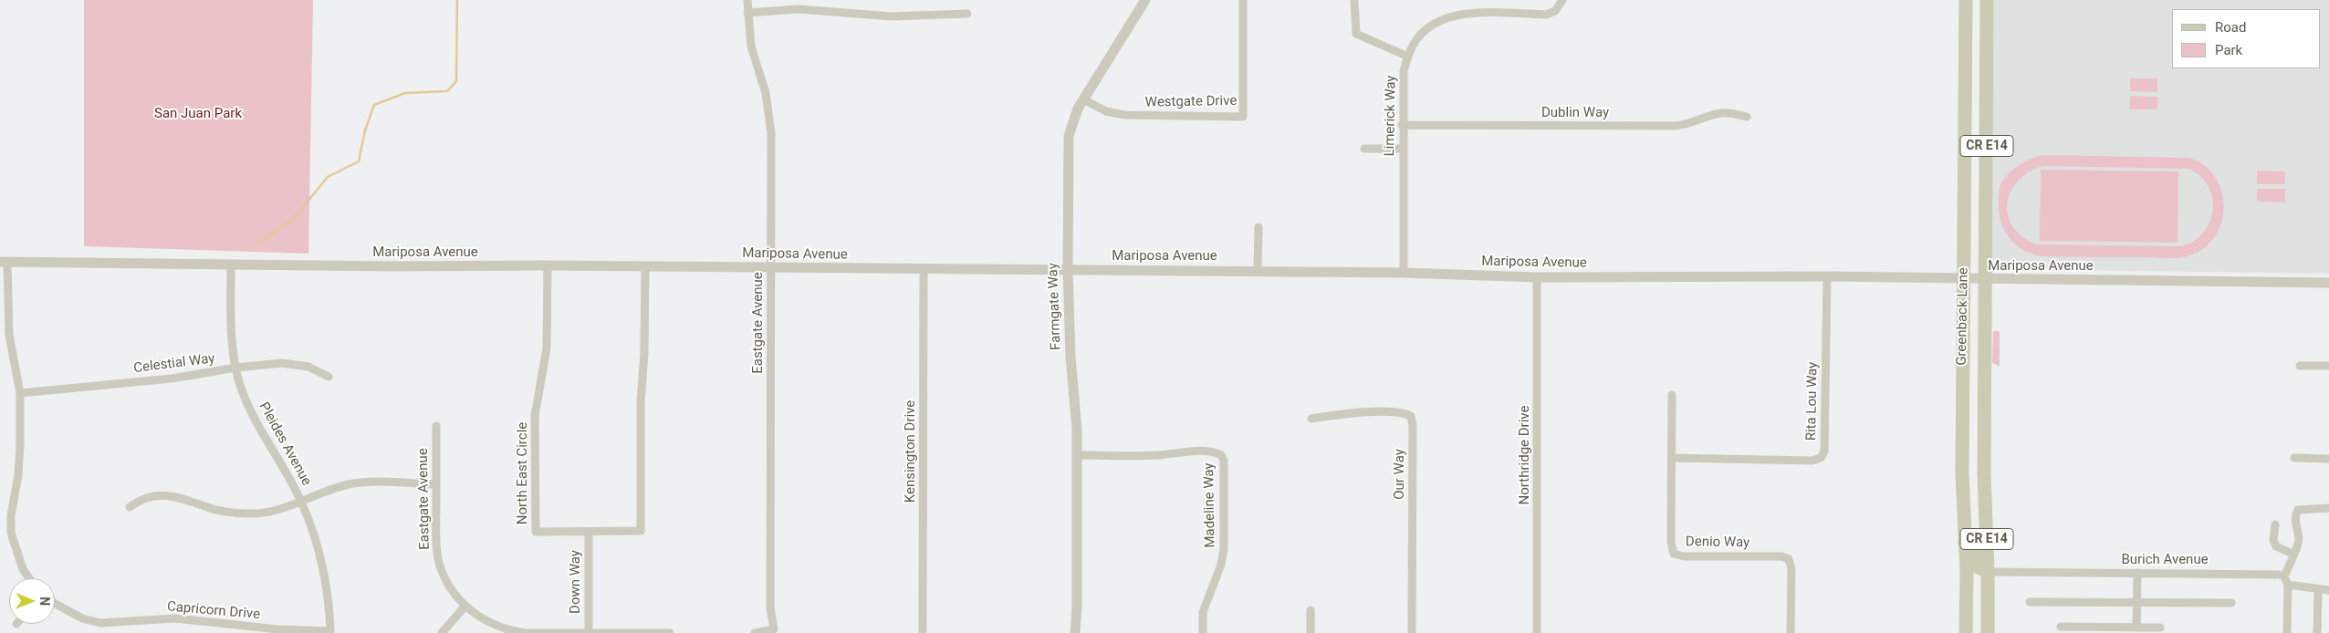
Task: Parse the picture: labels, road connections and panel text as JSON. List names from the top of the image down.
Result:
{
  "streets": {
    "main road": ["CR E14", "Greenback Lane"],
    "street": [
      "Westgate Drive",
      "Dublin Way",
      "Limerick Way",
      "Mariposa Avenue",
      "Farmgate Way",
      "Eastgate Avenue",
      "Celestial Way",
      "Rita Lou Way",
      "Pleides Avenue",
      "Kensington Drive",
      "Northridge Drive",
      "North East Circle",
      "Our Way",
      "Madeline Way",
      "Denio Way",
      "Burich Avenue",
      "Down Way",
      "Capricorn Drive"
    ]
  },
  "crossings": [
    ["Westgate Drive", "Farmgate Way"],
    ["Dublin Way", "Limerick Way"],
    ["Limerick Way", "Mariposa Avenue"],
    ["Mariposa Avenue", "Farmgate Way"],
    ["Mariposa Avenue", "Greenback Lane"],
    ["Mariposa Avenue", "Eastgate Avenue"],
    ["Mariposa Avenue", "Rita Lou Way"],
    ["Mariposa Avenue", "Pleides Avenue"],
    ["Mariposa Avenue", "Kensington Drive"],
    ["Mariposa Avenue", "Northridge Drive"],
    ["Mariposa Avenue", "North East Circle"],
    ["Farmgate Way", "Madeline Way"],
    ["Greenback Lane", "Burich Avenue"],
    ["Eastgate Avenue", "Down Way"],
    ["Celestial Way", "Pleides Avenue"],
    ["Rita Lou Way", "Denio Way"],
    ["Pleides Avenue", "Capricorn Drive"],
    ["North East Circle", "Down Way"]
  ],
  "parks": ["San Juan Park"],
  "legend": ["Road", "Park"],
  "north": "right"
}
